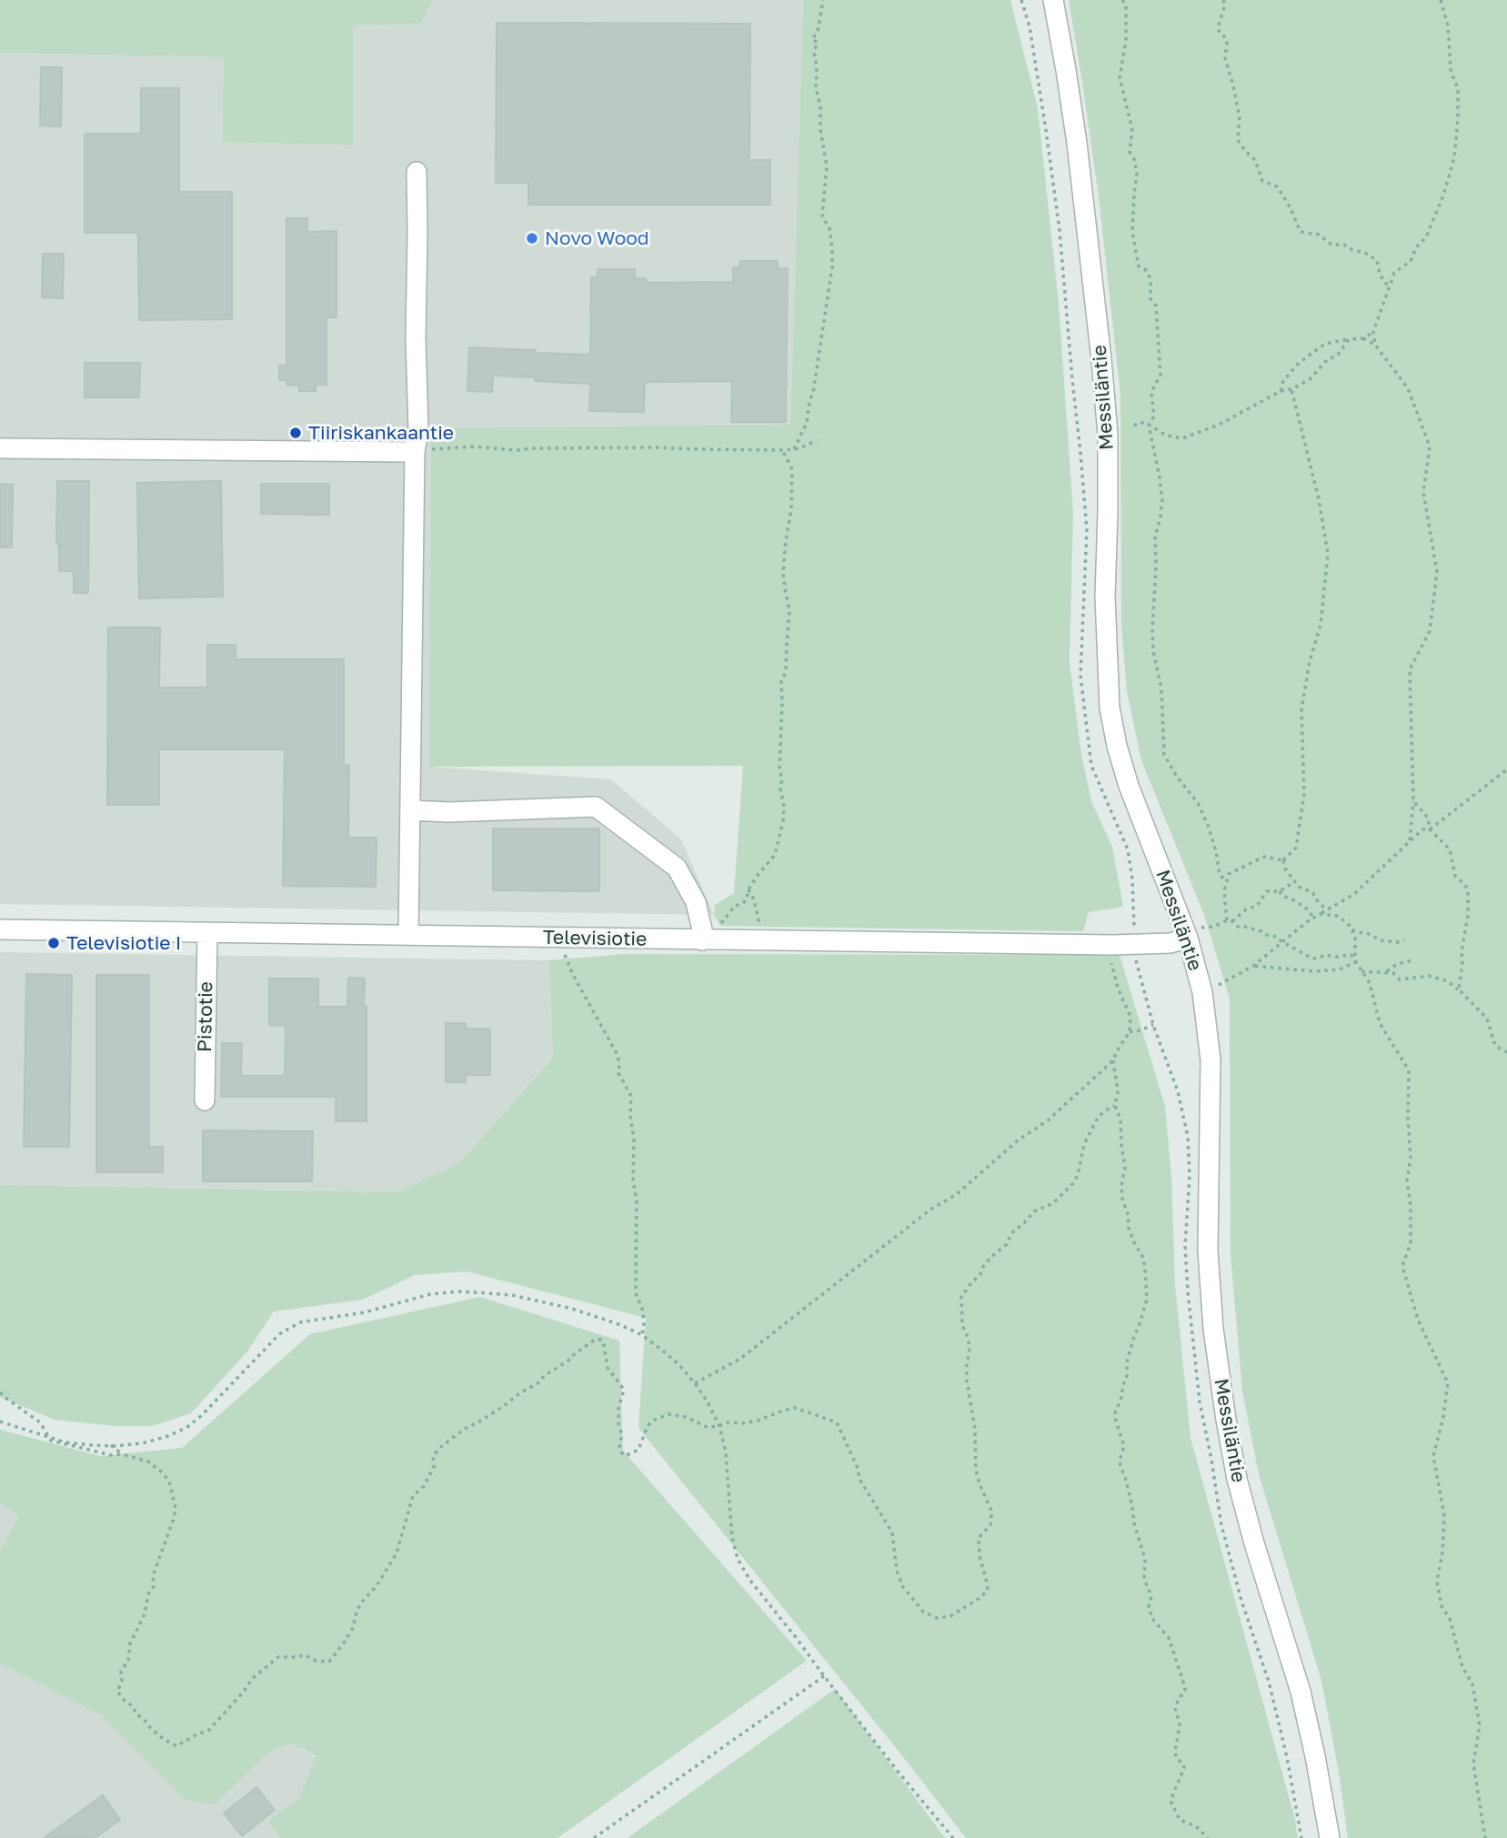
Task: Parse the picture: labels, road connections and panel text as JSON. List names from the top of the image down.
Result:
{
  "streets": {
    "street": ["Messiläntie", "Televisiotie", "Pistotie"]
  },
  "crossings": [
    ["Messiläntie", "Televisiotie"],
    ["Televisiotie", "Pistotie"]
  ],
  "places": ["Novo Wood", "Tiiriskankaantie", "Televisiotie I"]
}
